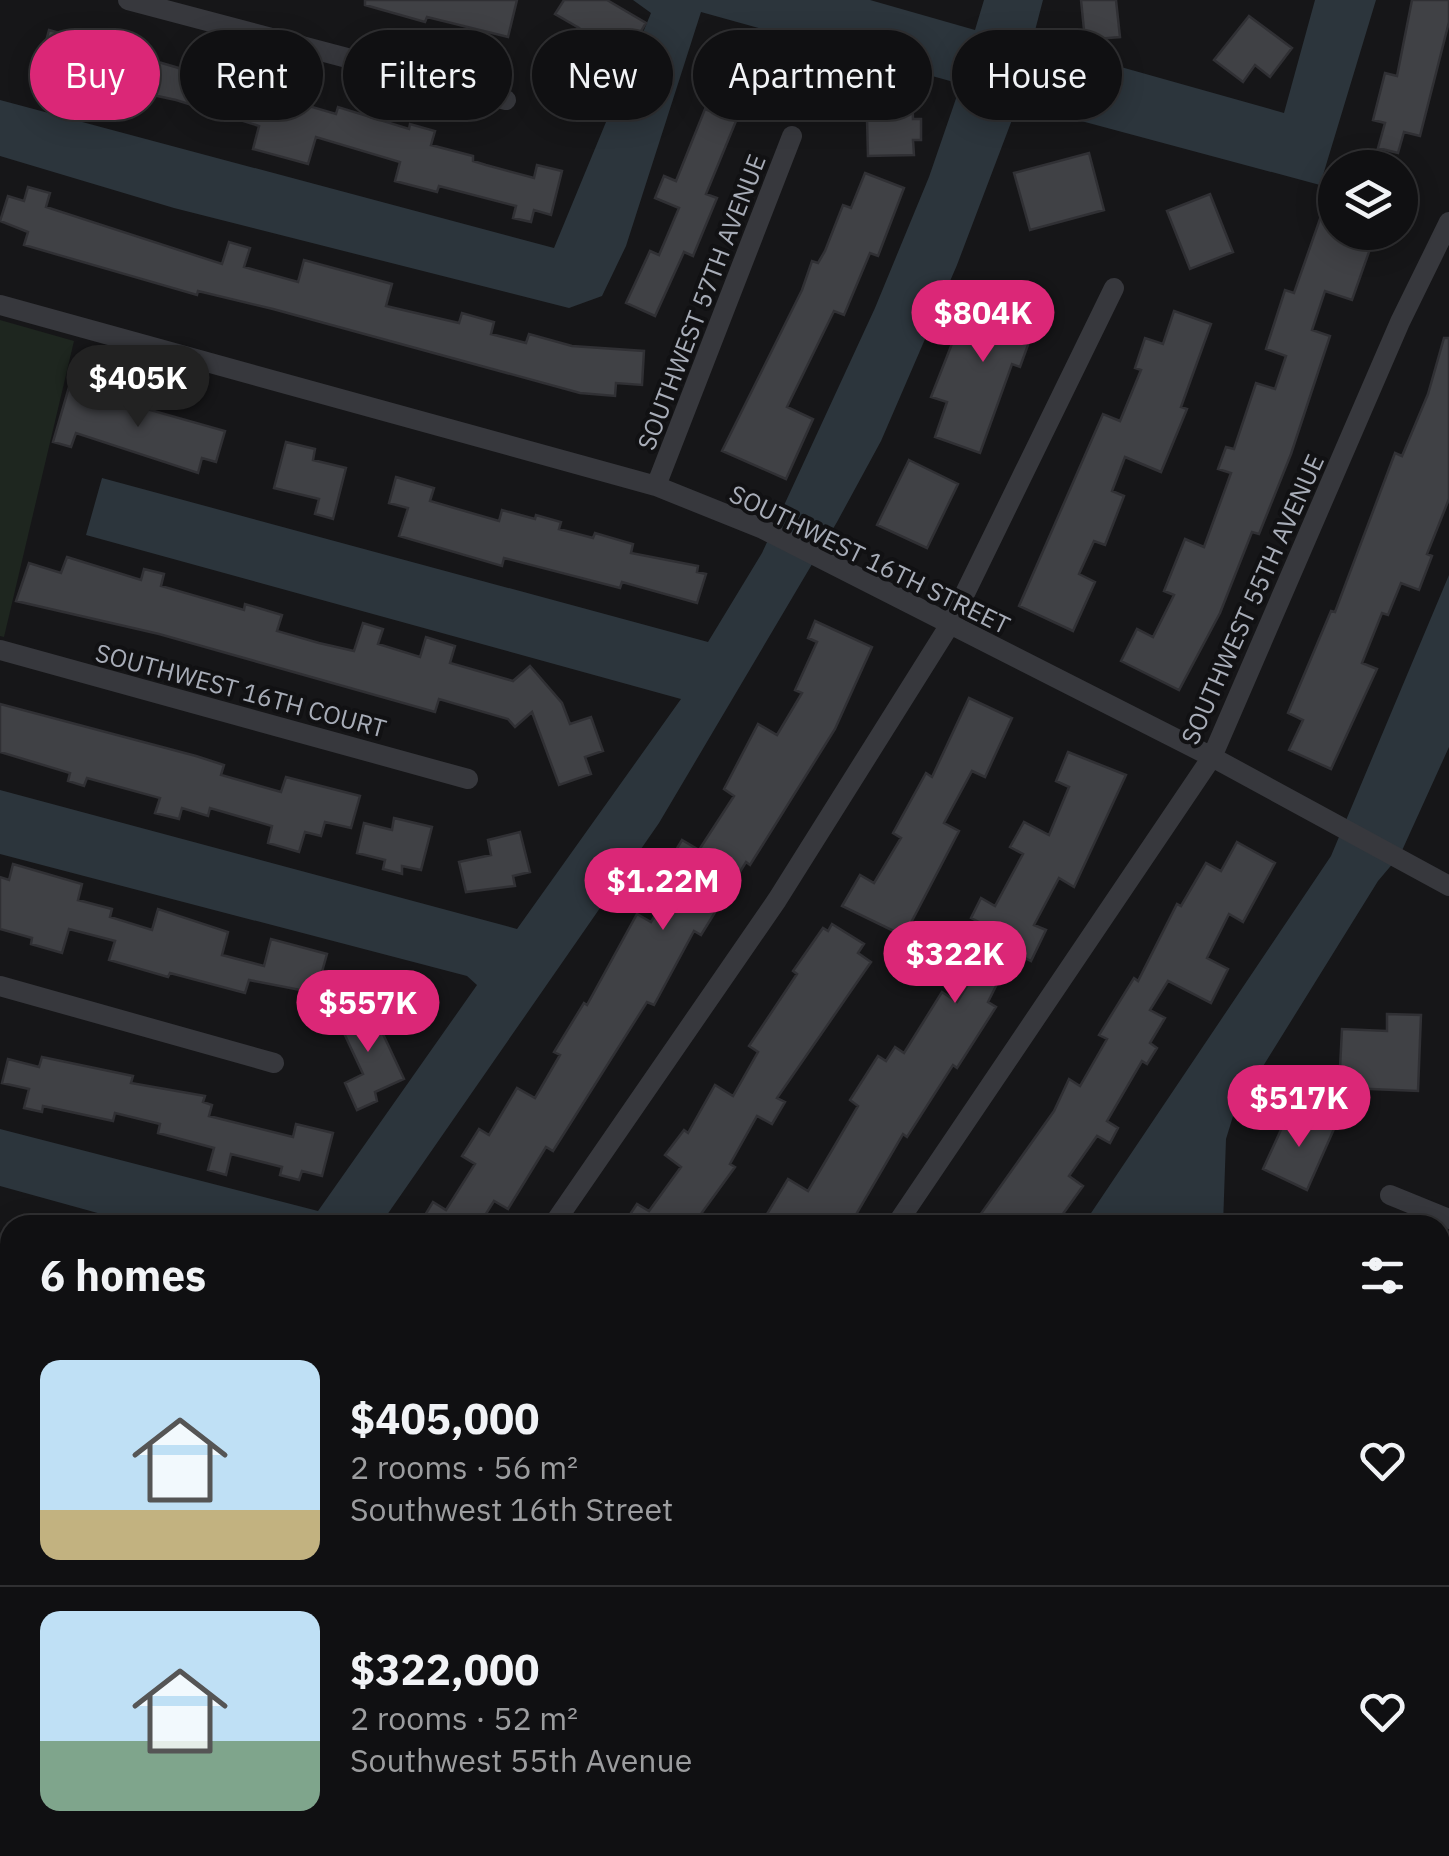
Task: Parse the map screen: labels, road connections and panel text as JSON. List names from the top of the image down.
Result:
{
  "streets": {
    "street": [
      "SOUTHWEST 57TH AVENUE",
      "SOUTHWEST 16TH STREET",
      "SOUTHWEST 55TH AVENUE",
      "SOUTHWEST 16TH COURT"
    ]
  },
  "crossings": [
    ["SOUTHWEST 57TH AVENUE", "SOUTHWEST 16TH STREET"],
    ["SOUTHWEST 16TH STREET", "SOUTHWEST 55TH AVENUE"]
  ],
  "page": {
    "chip": [
      "Buy",
      "Rent",
      "Filters",
      "New",
      "Apartment",
      "House"
    ],
    "price": [
      "$804K",
      "$405K",
      "$1.22M",
      "$322K",
      "$557K",
      "$517K"
    ],
    "heading": "6 homes",
    "list": [
      {
        "name": "$405,000",
        "note": "2 rooms · 56 m² · Southwest 16th Street"
      },
      {
        "name": "$322,000",
        "note": "2 rooms · 52 m² · Southwest 55th Avenue"
      }
    ]
  }
}
